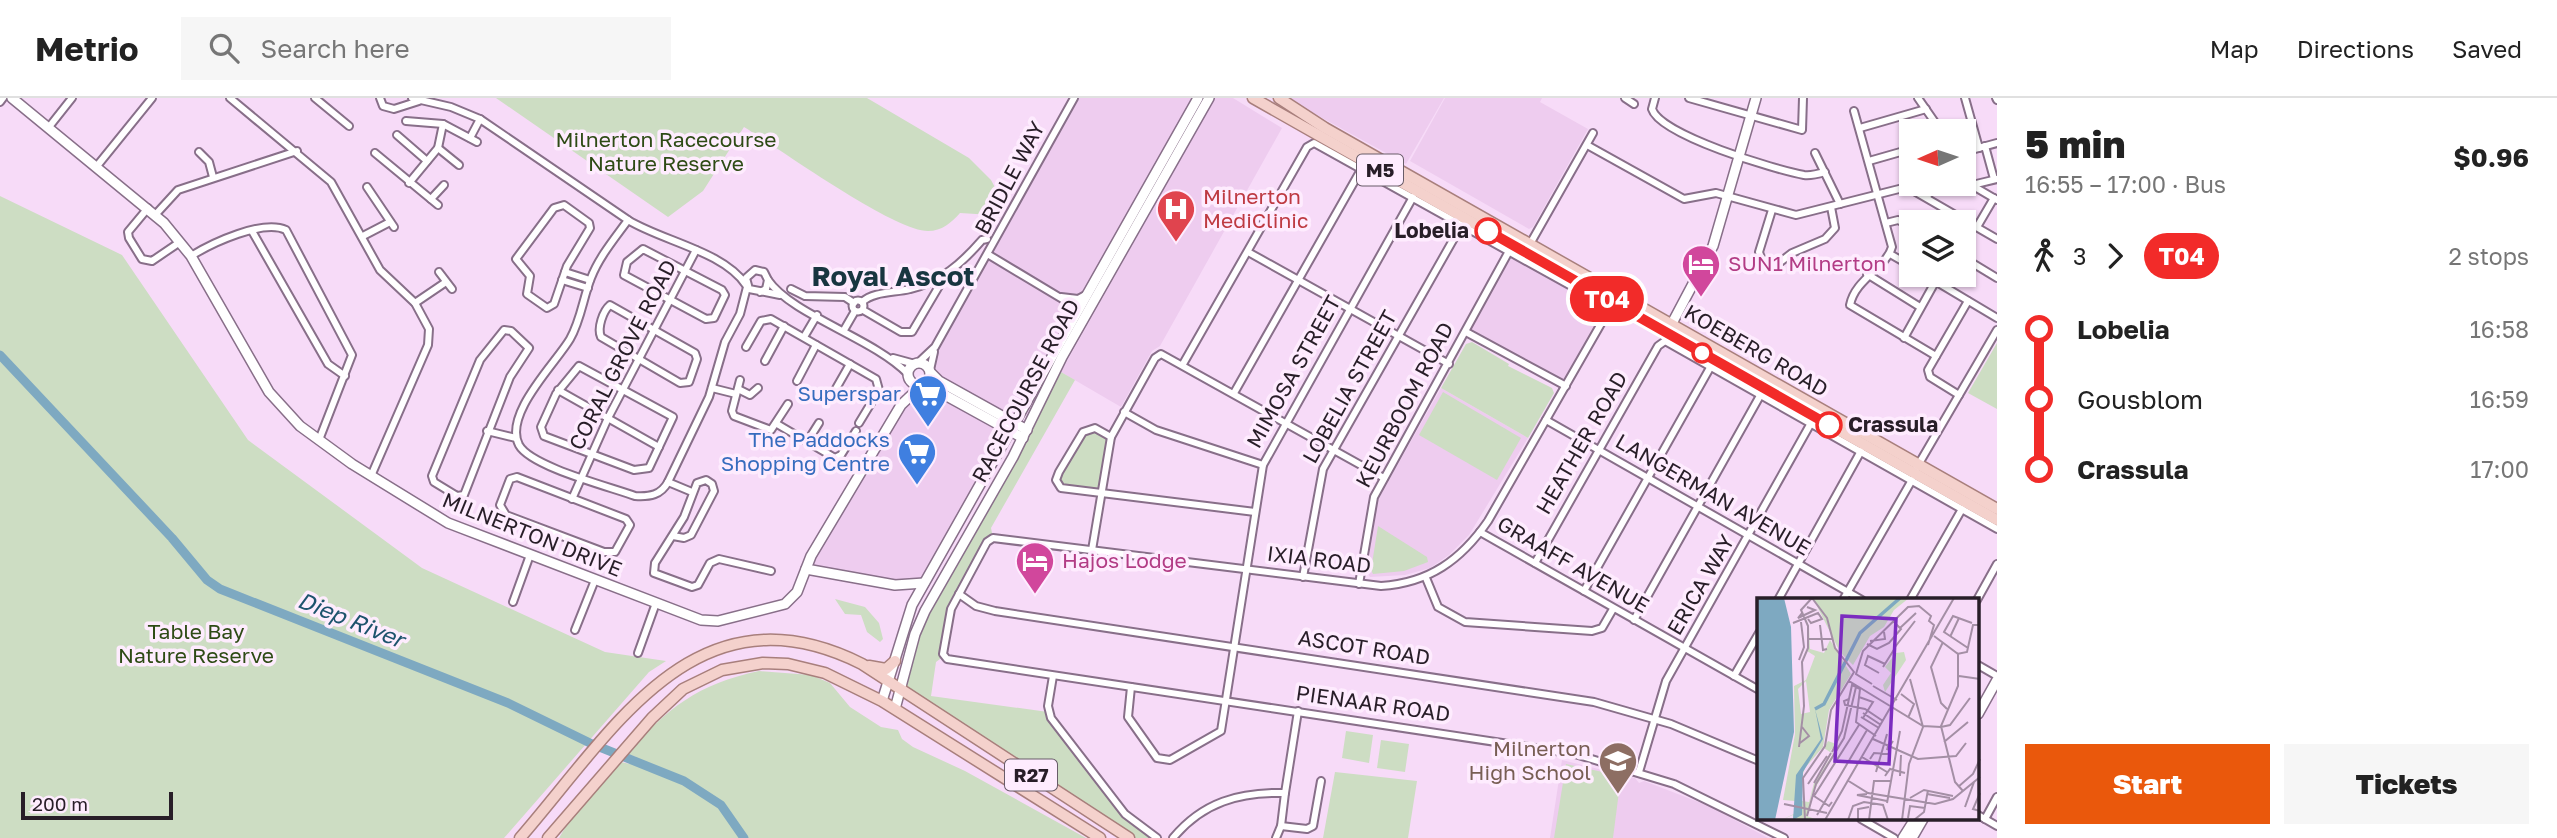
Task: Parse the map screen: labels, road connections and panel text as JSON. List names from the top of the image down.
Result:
{
  "streets": {
    "main road": ["M5", "KOEBERG ROAD", "R27"],
    "street": [
      "BRIDLE WAY",
      "CORAL GROVE ROAD",
      "MIMOSA STREET",
      "LOBELIA STREET",
      "RACECOURSE ROAD",
      "KEURBOOM ROAD",
      "HEATHER ROAD",
      "LANGERMAN AVENUE",
      "MILNERTON DRIVE",
      "IXIA ROAD",
      "GRAAFF AVENUE",
      "ERICA WAY",
      "ASCOT ROAD",
      "PIENAAR ROAD"
    ]
  },
  "crossings": [
    ["KOEBERG ROAD", "HEATHER ROAD"],
    ["KOEBERG ROAD", "IXIA ROAD"],
    ["MIMOSA STREET", "IXIA ROAD"],
    ["MIMOSA STREET", "ASCOT ROAD"],
    ["MIMOSA STREET", "PIENAAR ROAD"],
    ["LOBELIA STREET", "IXIA ROAD"],
    ["RACECOURSE ROAD", "R27"],
    ["KEURBOOM ROAD", "IXIA ROAD"],
    ["HEATHER ROAD", "LANGERMAN AVENUE"],
    ["HEATHER ROAD", "GRAAFF AVENUE"],
    ["LANGERMAN AVENUE", "IXIA ROAD"],
    ["LANGERMAN AVENUE", "ERICA WAY"],
    ["IXIA ROAD", "GRAAFF AVENUE"],
    ["IXIA ROAD", "ASCOT ROAD"],
    ["IXIA ROAD", "PIENAAR ROAD"],
    ["GRAAFF AVENUE", "ERICA WAY"],
    ["ERICA WAY", "ASCOT ROAD"],
    ["ERICA WAY", "PIENAAR ROAD"]
  ],
  "districts": ["Royal Ascot"],
  "water": ["Diep River"],
  "parks": ["Milnerton Racecourse Nature Reserve", "Table Bay Nature Reserve"],
  "places": {
    "other": ["Lobelia", "Crassula"],
    "hospital": ["Milnerton MediClinic"],
    "hotel": ["SUN1 Milnerton", "Hajos Lodge"],
    "supermarket": ["Superspar", "The Paddocks Shopping Centre"],
    "school or university": ["Milnerton High School"]
  },
  "lines": ["bus line T04"],
  "scale_bar": "200 m",
  "north": "left",
  "page": {
    "header": "Metrio",
    "search": "Search here",
    "nav": ["Map", "Directions", "Saved"],
    "on_map": "T04",
    "heading": ["5 min", "16:55 – 17:00 · Bus", "$0.96"],
    "legs": ["3", "T04", "2 stops"],
    "list": [
      {
        "name": "Lobelia",
        "value": "16:58"
      },
      {
        "name": "Gousblom",
        "value": "16:59"
      },
      {
        "name": "Crassula",
        "value": "17:00"
      }
    ],
    "buttons": ["Start", "Tickets"],
    "scale": "200 m"
  }
}
